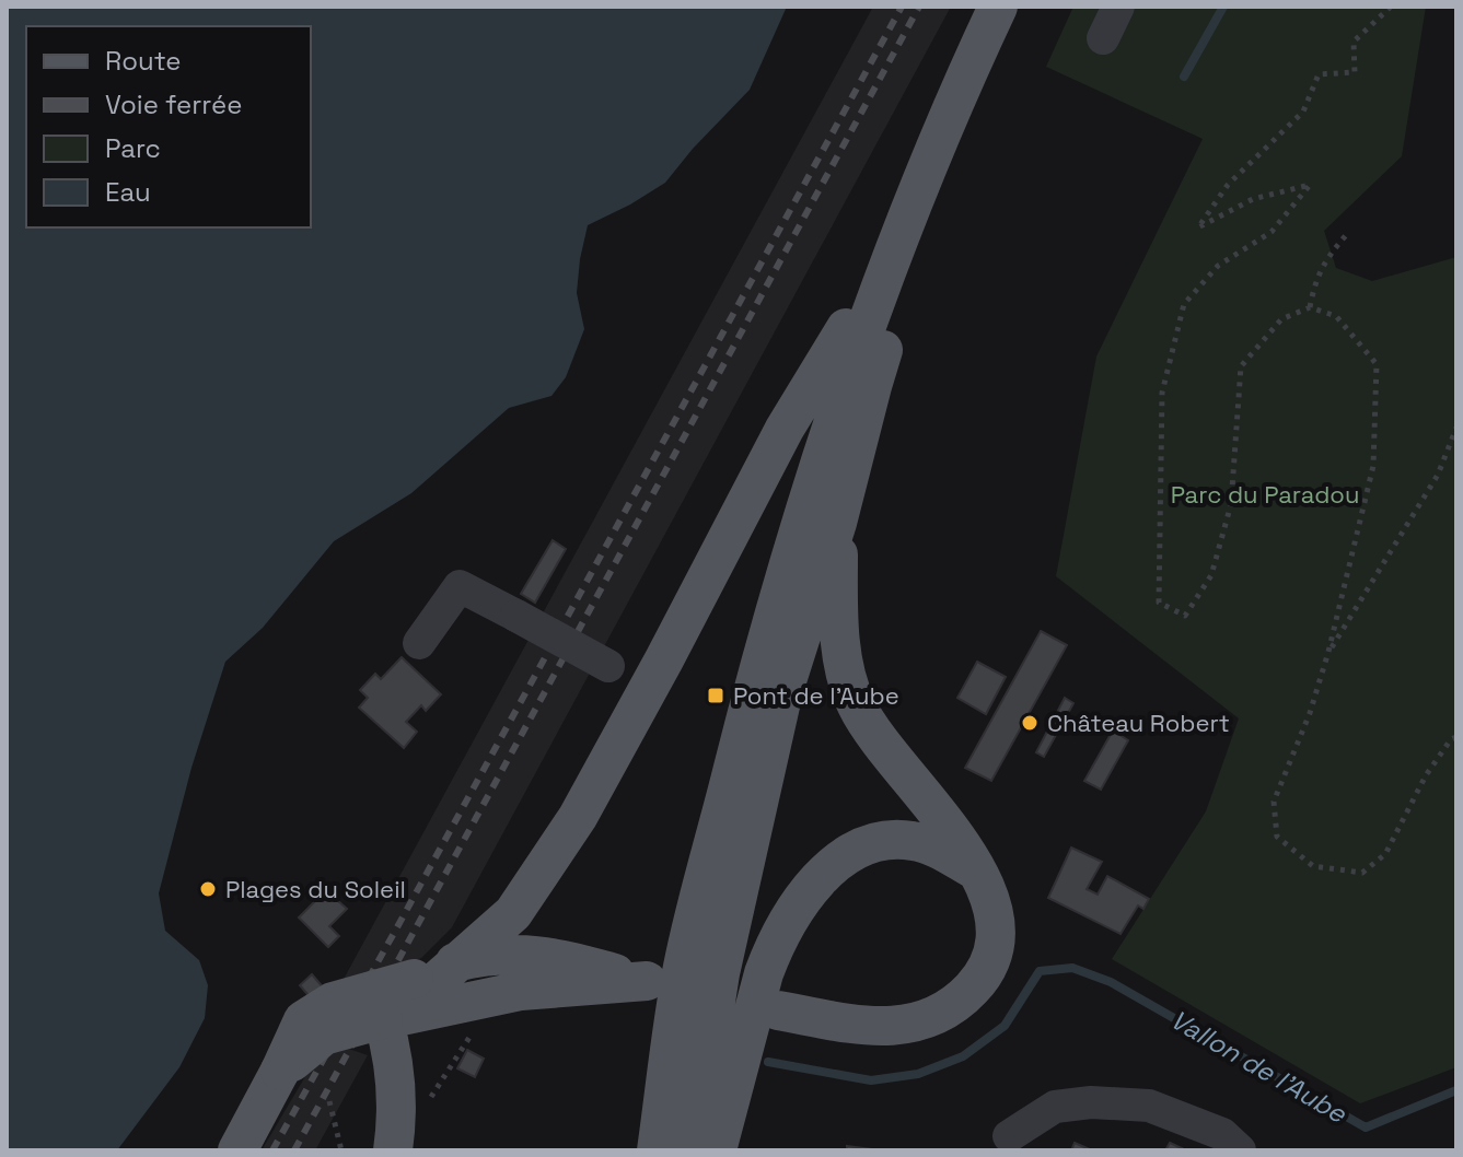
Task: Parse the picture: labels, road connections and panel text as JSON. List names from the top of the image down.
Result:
{
  "water": ["Vallon de l'Aube"],
  "parks": ["Parc du Paradou"],
  "places": {
    "transit": ["Pont de l'Aube"],
    "other": ["Château Robert", "Plages du Soleil"]
  },
  "legend": [
    "Route",
    "Voie ferrée",
    "Parc",
    "Eau"
  ]
}
